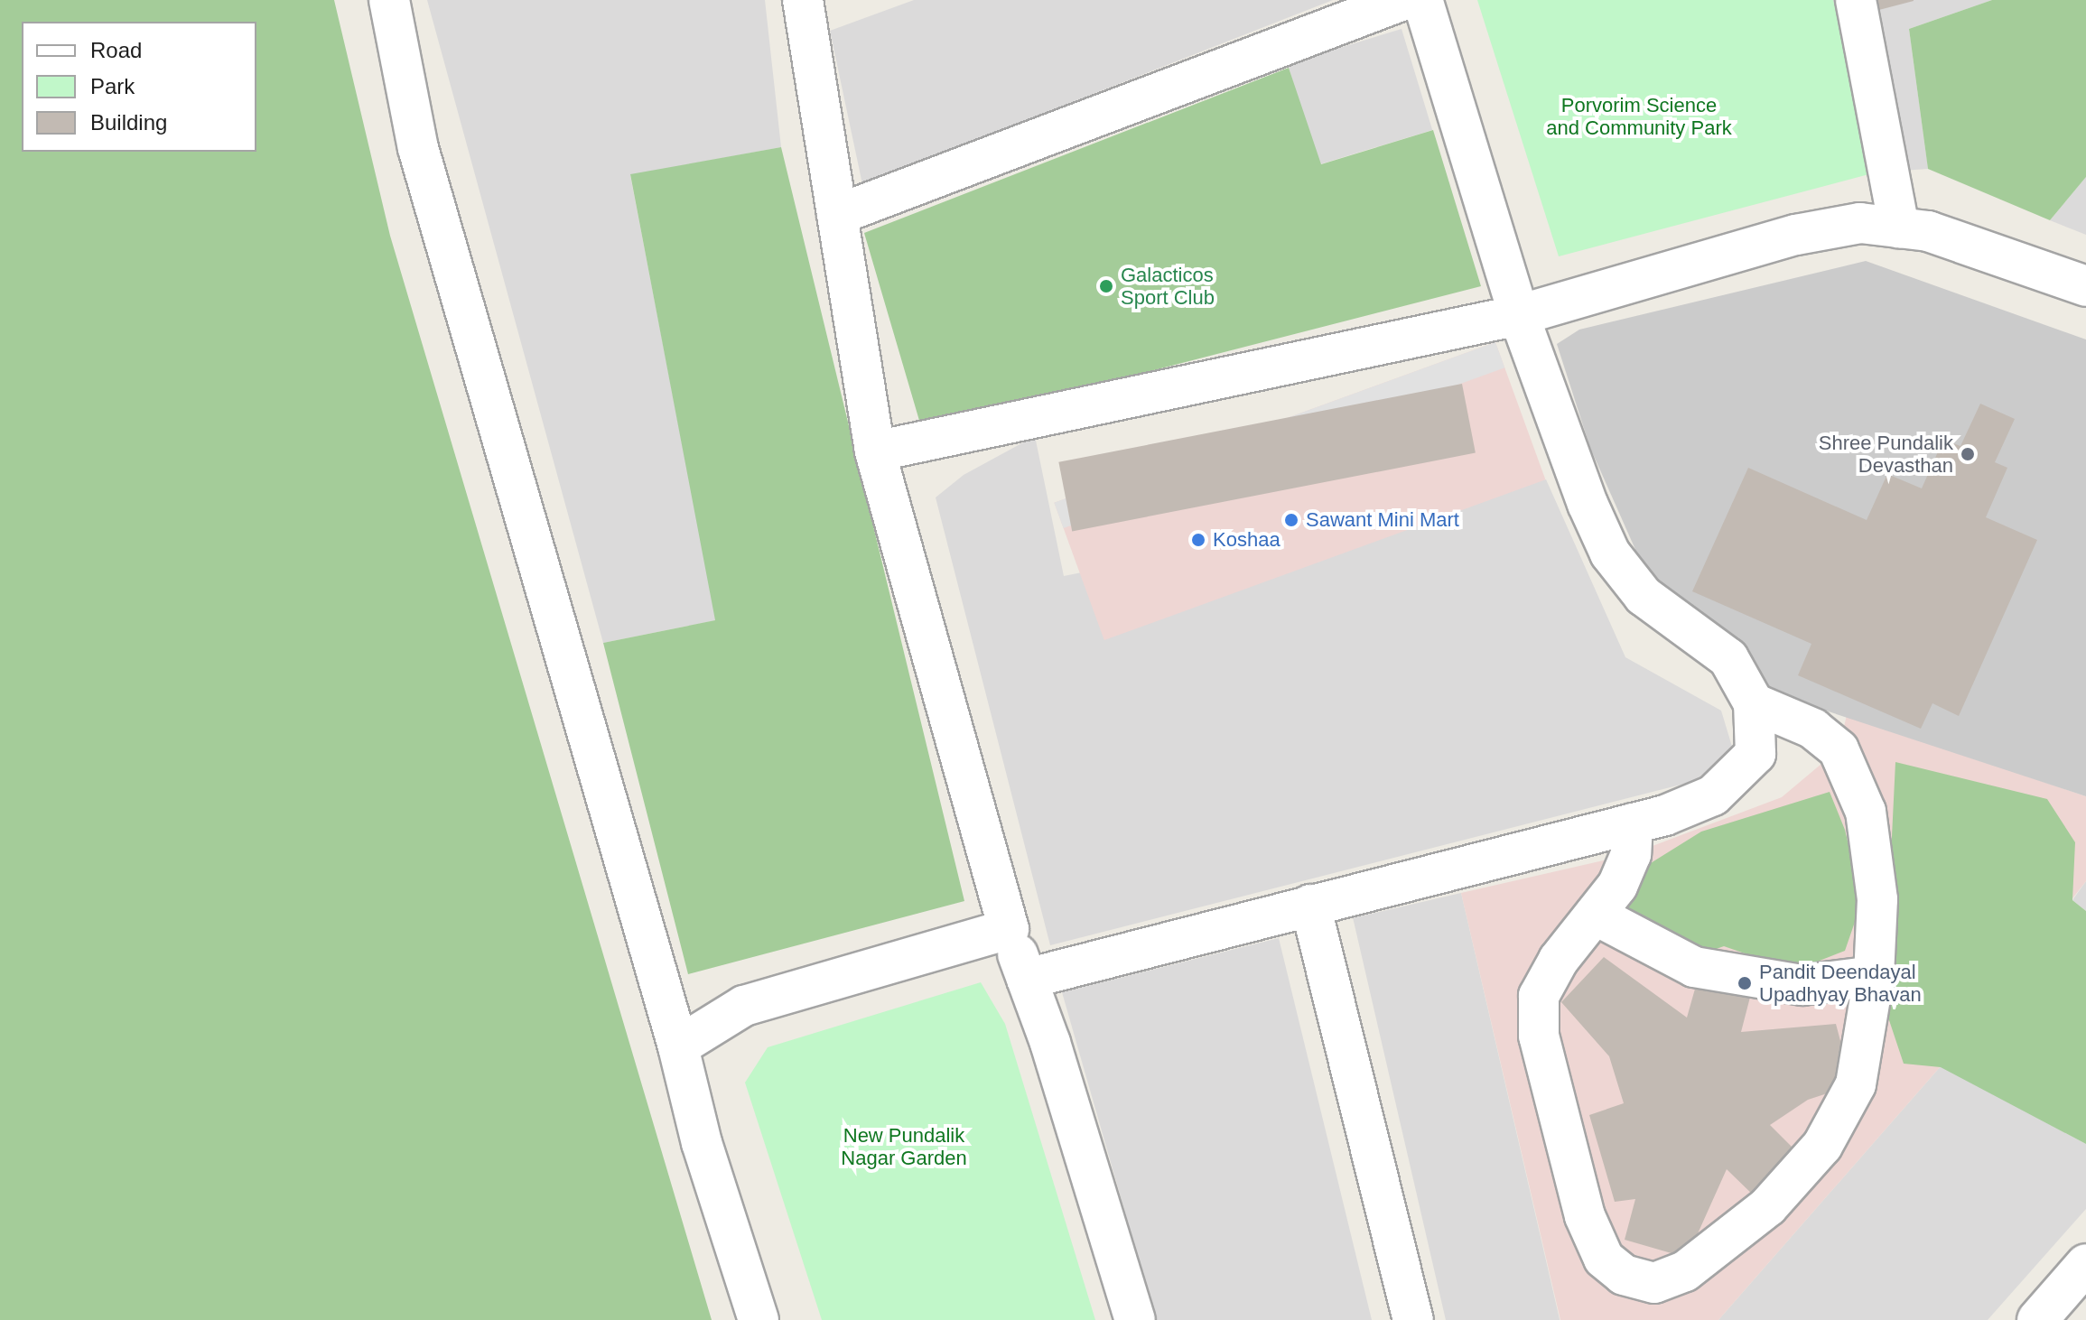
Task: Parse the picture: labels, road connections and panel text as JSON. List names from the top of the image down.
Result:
{
  "parks": ["Porvorim Science and Community Park", "New Pundalik Nagar Garden"],
  "places": [
    "Galacticos Sport Club",
    "Shree Pundalik Devasthan",
    "Sawant Mini Mart",
    "Koshaa",
    "Pandit Deendayal Upadhyay Bhavan"
  ],
  "legend": ["Road", "Park", "Building"]
}
